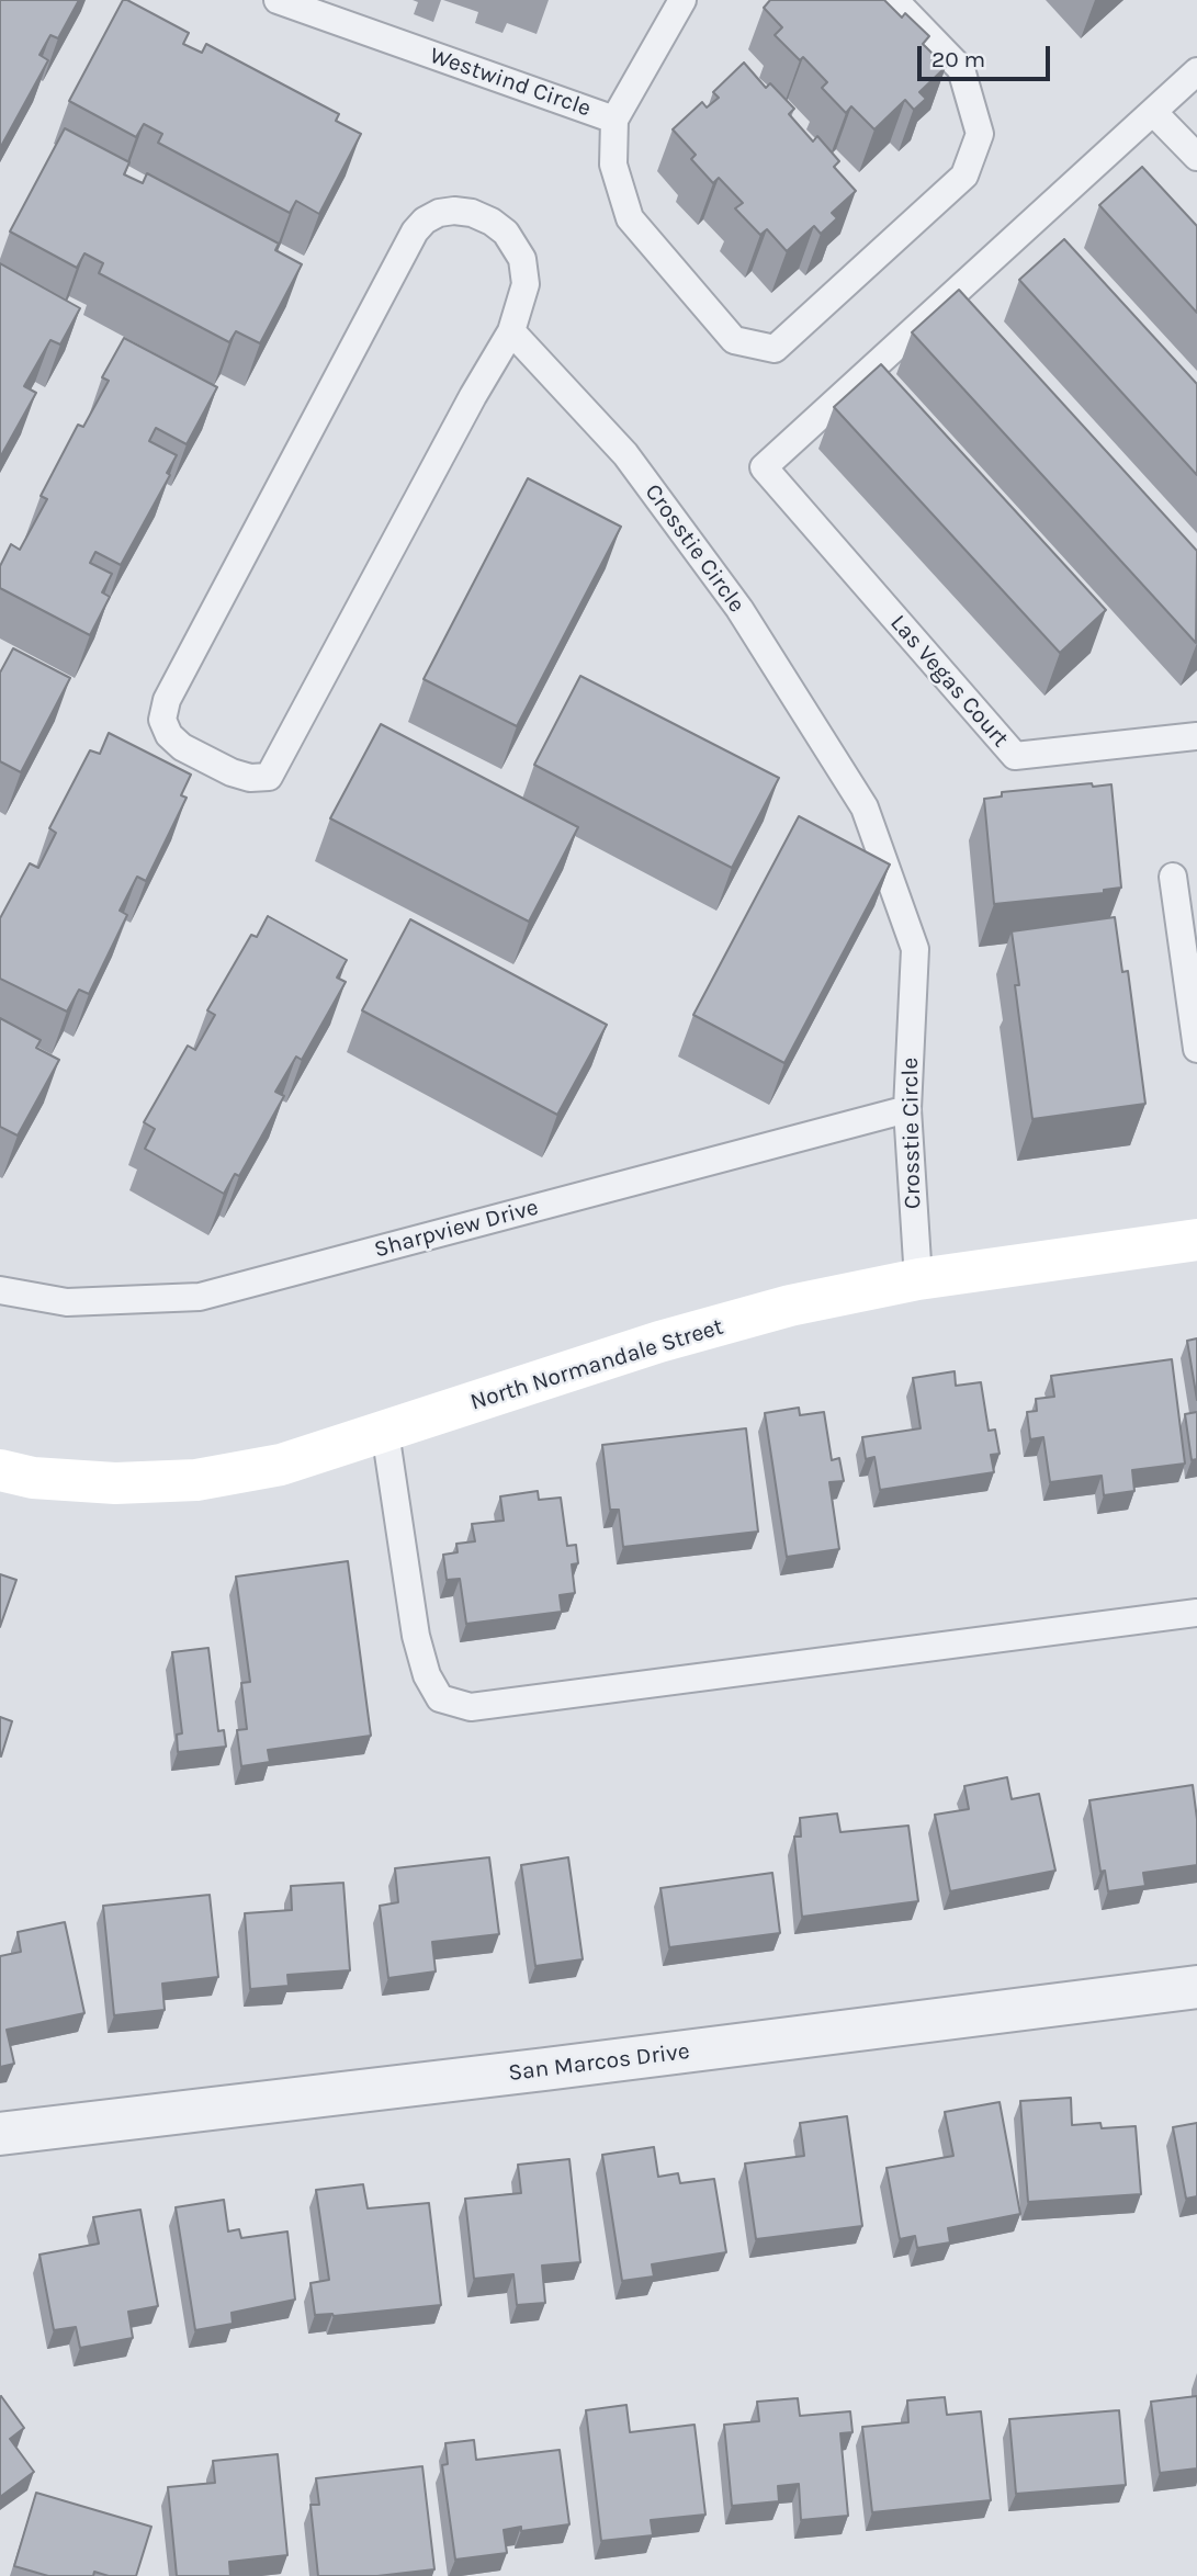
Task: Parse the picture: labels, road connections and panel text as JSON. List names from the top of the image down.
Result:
{
  "streets": {
    "street": ["North Normandale Street", "San Marcos Drive"],
    "lane": [
      "Westwind Circle",
      "Crosstie Circle",
      "Las Vegas Court",
      "Sharpview Drive"
    ]
  },
  "crossings": [
    ["Crosstie Circle", "Sharpview Drive"],
    ["Crosstie Circle", "North Normandale Street"]
  ],
  "scale_bar": "20 m"
}
